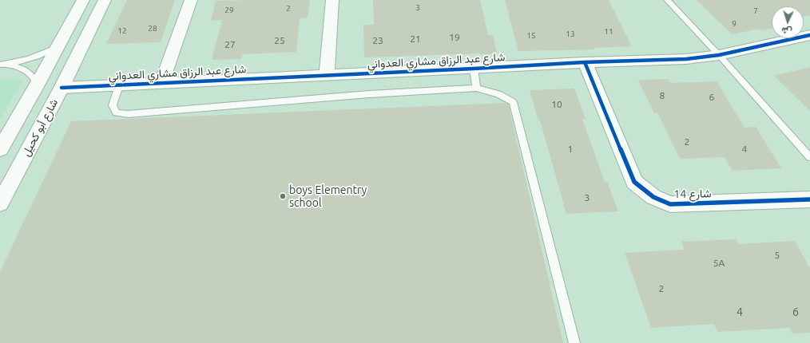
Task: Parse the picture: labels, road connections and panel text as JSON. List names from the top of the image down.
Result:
{
  "streets": {
    "street": ["شارع عبد الرزاق مشاري العدواني", "شارع أبو كحيل", "شارع 14"]
  },
  "crossings": [
    ["شارع عبد الرزاق مشاري العدواني", "شارع أبو كحيل"],
    ["شارع عبد الرزاق مشاري العدواني", "شارع 14"]
  ],
  "places": ["boys Elementry school"],
  "house_numbers": [
    "3",
    "2",
    "29",
    "7",
    "9",
    "28",
    "12",
    "11",
    "13",
    "15",
    "19",
    "21",
    "25",
    "23",
    "27",
    "8",
    "6",
    "10",
    "2",
    "1",
    "4",
    "3",
    "5",
    "5A",
    "2",
    "4",
    "6"
  ],
  "north": "bottom"
}
